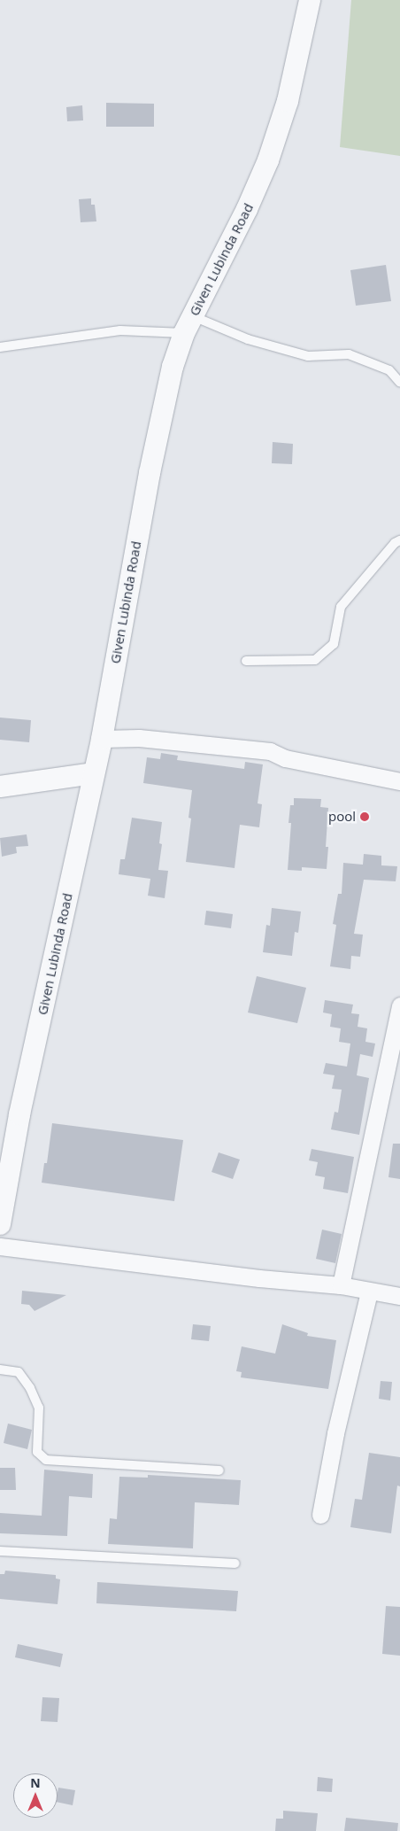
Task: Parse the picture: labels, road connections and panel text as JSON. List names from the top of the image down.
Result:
{
  "streets": {
    "street": ["Given Lubinda Road"]
  },
  "places": ["pool"],
  "north": "top"
}
